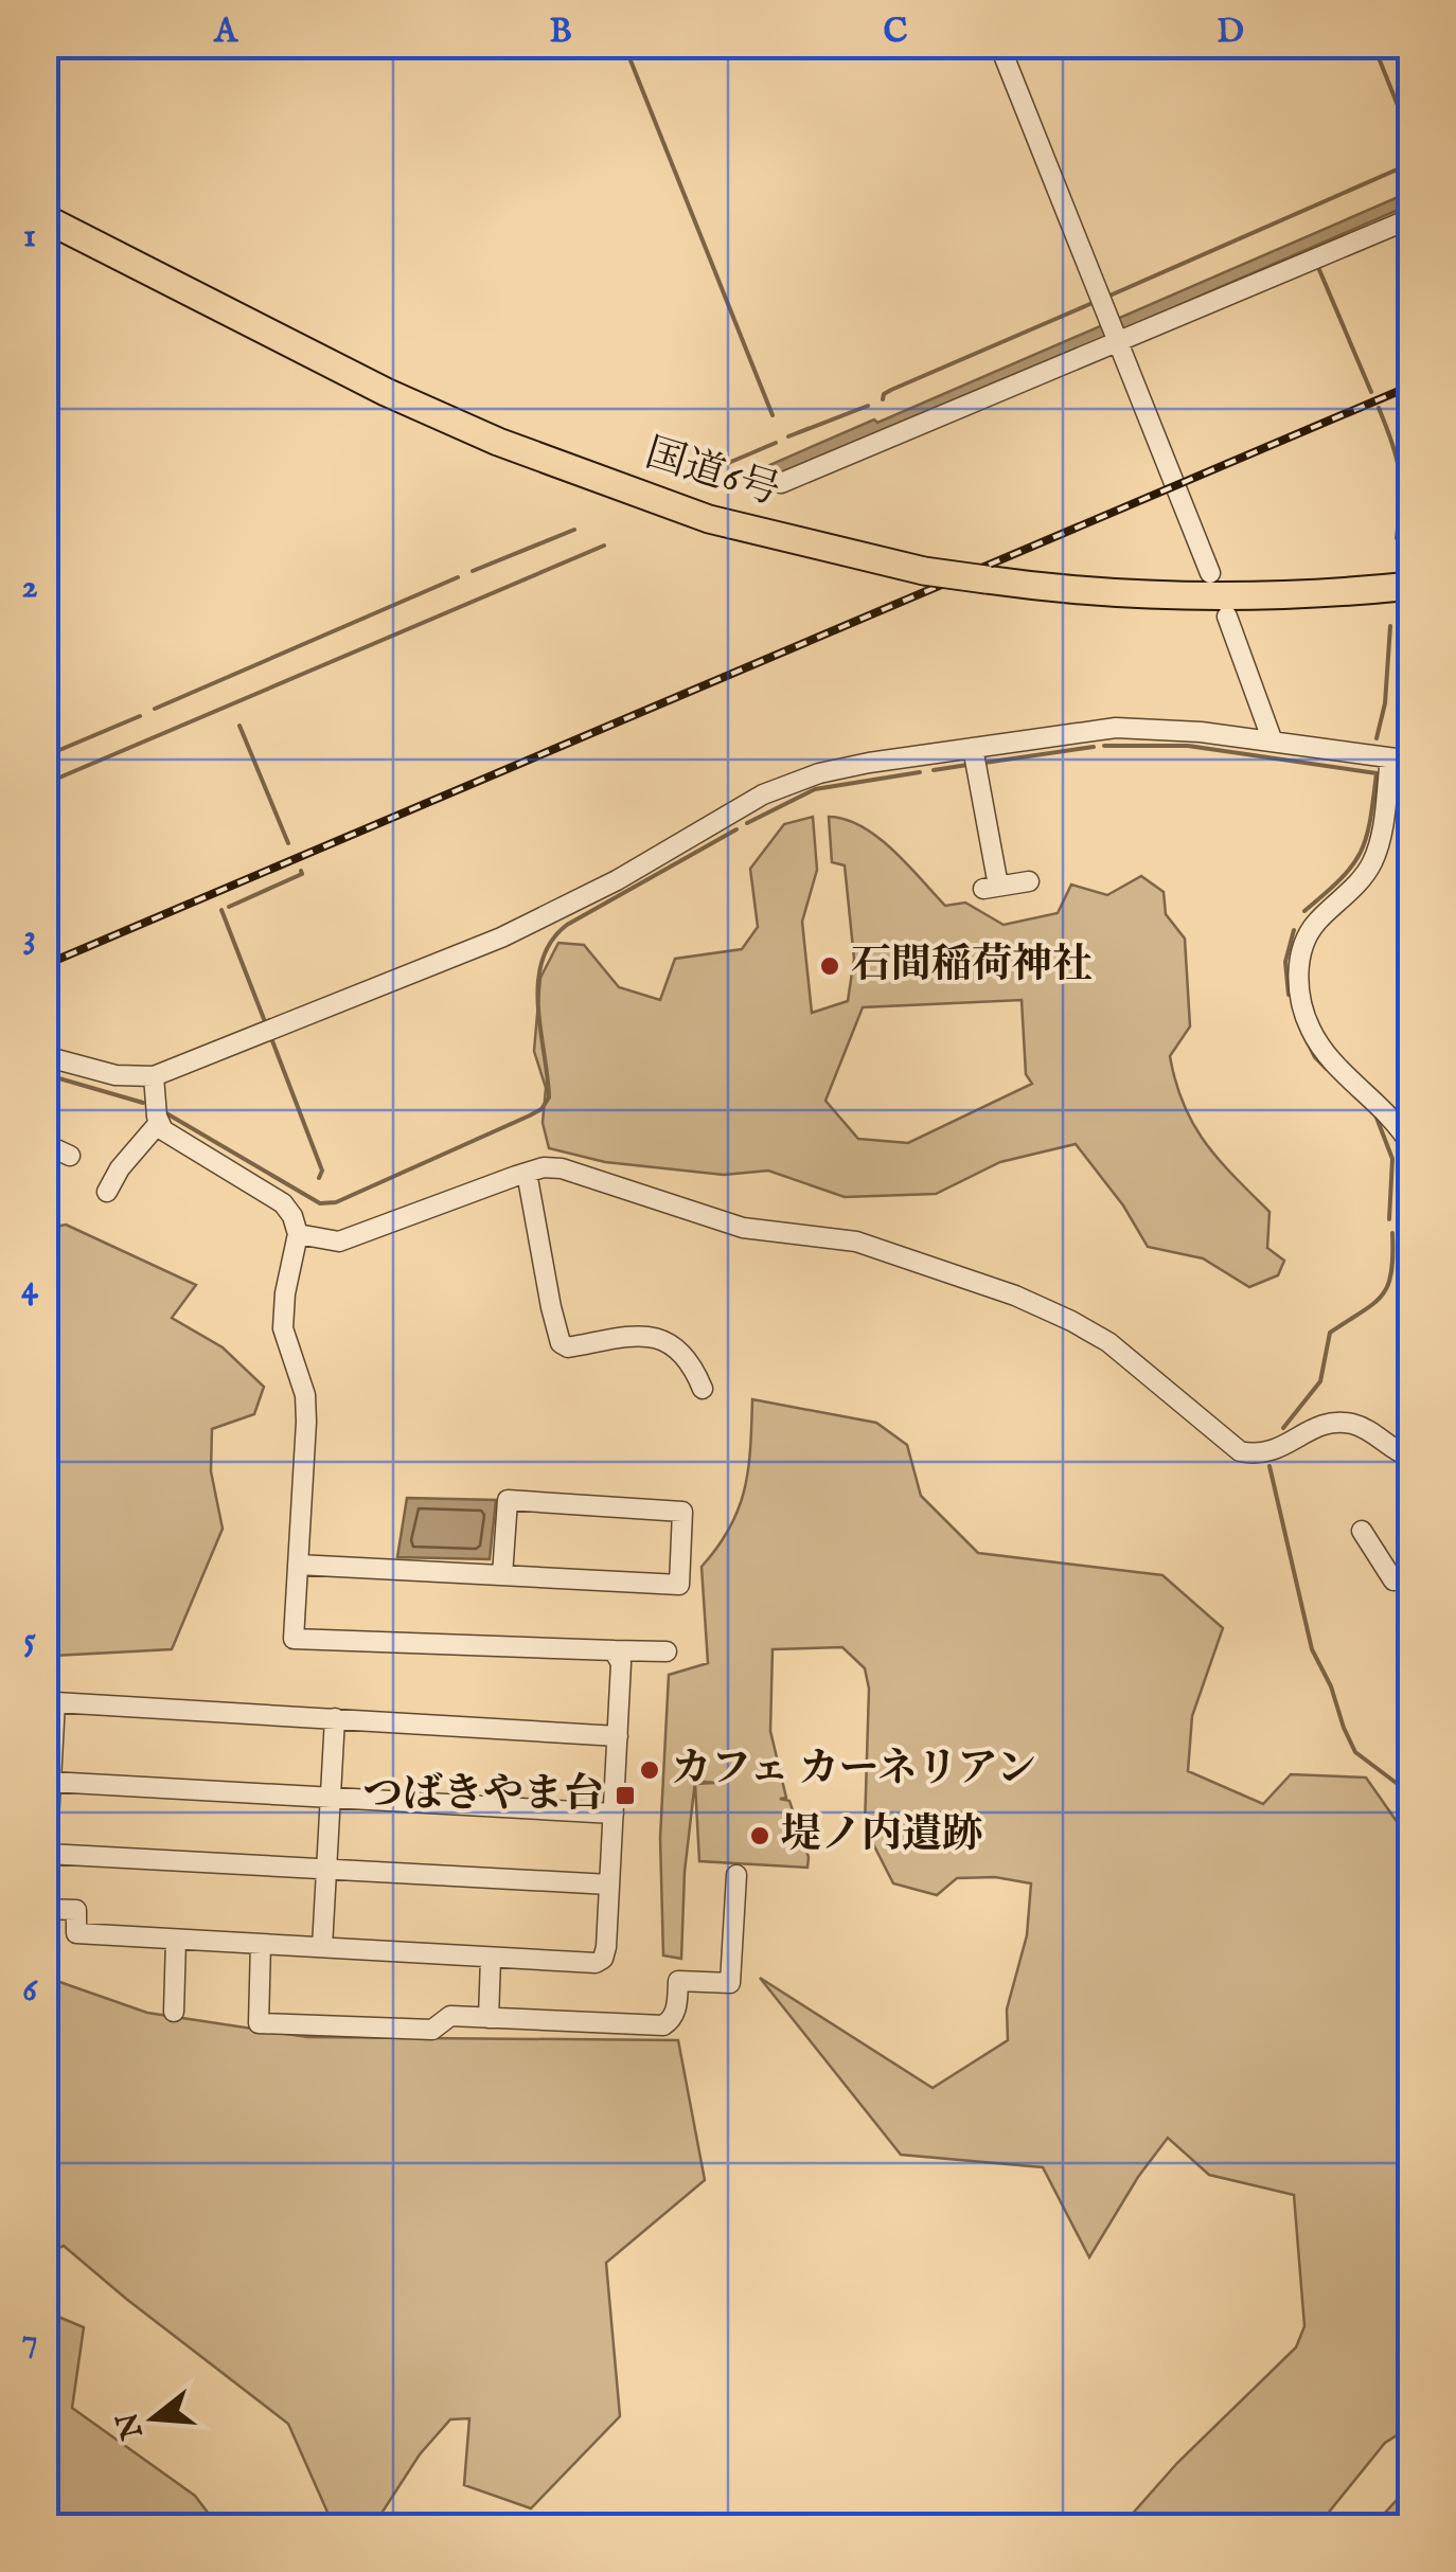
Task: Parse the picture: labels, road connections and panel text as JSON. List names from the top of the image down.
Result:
{
  "streets": {
    "highway": ["国道6号"]
  },
  "places": {
    "other": ["石間稲荷神社", "カフェ カーネリアン", "堤ノ内遺跡"],
    "transit": ["つばきやま台"]
  },
  "north": "left",
  "grid": {
    "columns": [
      "A",
      "B",
      "C",
      "D"
    ],
    "rows": [
      "1",
      "2",
      "3",
      "4",
      "5",
      "6",
      "7"
    ]
  }
}
